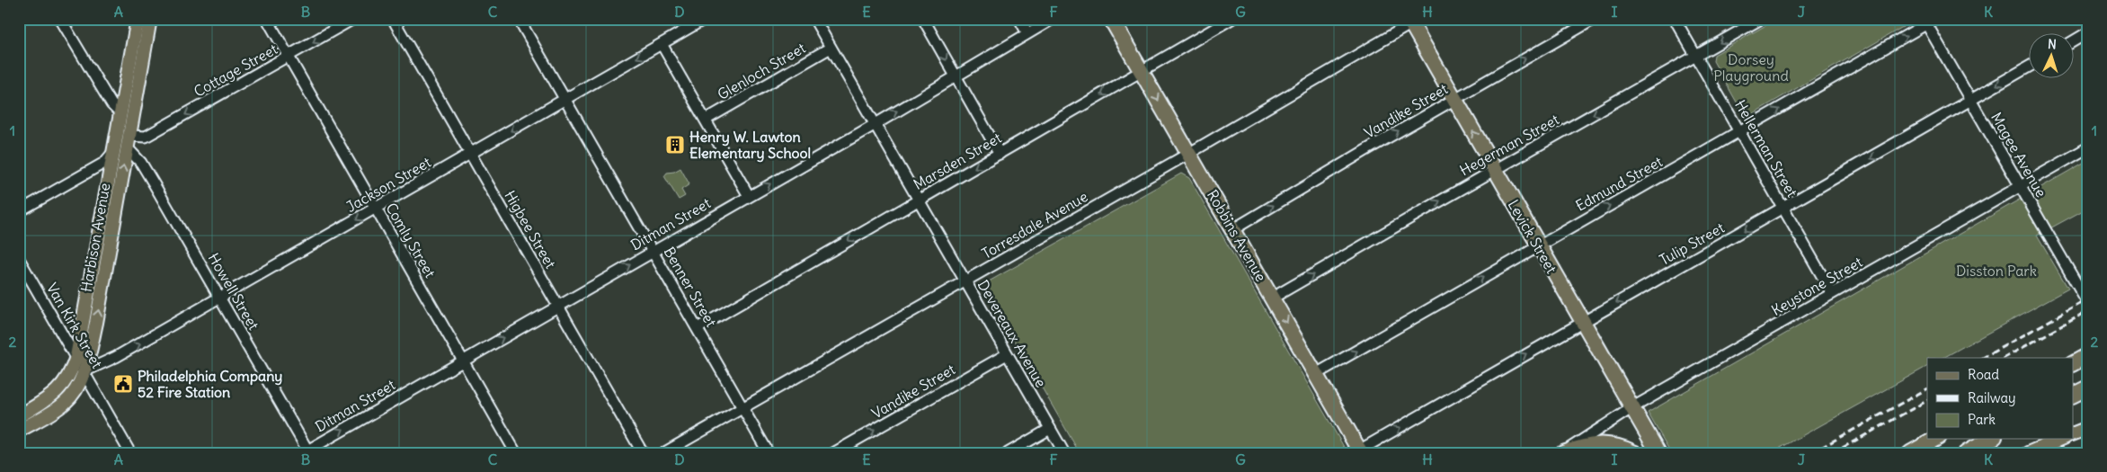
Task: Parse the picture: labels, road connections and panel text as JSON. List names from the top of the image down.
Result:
{
  "streets": {
    "highway": ["Robbins Avenue", "Levick Street"],
    "main road": ["Harbison Avenue"],
    "street": [
      "Cottage Street",
      "Glenloch Street",
      "Vandike Street",
      "Hegerman Street",
      "Hellerman Street",
      "Magee Avenue",
      "Marsden Street",
      "Edmund Street",
      "Jackson Street",
      "Ditman Street",
      "Torresdale Avenue",
      "Higbee Street",
      "Comly Street",
      "Tulip Street",
      "Keystone Street",
      "Benner Street",
      "Howell Street",
      "Van Kirk Street",
      "Devereaux Avenue"
    ]
  },
  "crossings": [
    ["Cottage Street", "Harbison Avenue"],
    ["Cottage Street", "Comly Street"],
    ["Cottage Street", "Howell Street"],
    ["Glenloch Street", "Devereaux Avenue"],
    ["Vandike Street", "Robbins Avenue"],
    ["Vandike Street", "Levick Street"],
    ["Vandike Street", "Devereaux Avenue"],
    ["Hegerman Street", "Hellerman Street"],
    ["Hegerman Street", "Robbins Avenue"],
    ["Hegerman Street", "Levick Street"],
    ["Hellerman Street", "Edmund Street"],
    ["Hellerman Street", "Tulip Street"],
    ["Hellerman Street", "Keystone Street"],
    ["Magee Avenue", "Edmund Street"],
    ["Magee Avenue", "Tulip Street"],
    ["Magee Avenue", "Keystone Street"],
    ["Marsden Street", "Robbins Avenue"],
    ["Marsden Street", "Benner Street"],
    ["Marsden Street", "Devereaux Avenue"],
    ["Edmund Street", "Robbins Avenue"],
    ["Edmund Street", "Levick Street"],
    ["Jackson Street", "Higbee Street"],
    ["Jackson Street", "Harbison Avenue"],
    ["Jackson Street", "Comly Street"],
    ["Jackson Street", "Benner Street"],
    ["Jackson Street", "Howell Street"],
    ["Jackson Street", "Van Kirk Street"],
    ["Ditman Street", "Higbee Street"],
    ["Ditman Street", "Comly Street"],
    ["Ditman Street", "Benner Street"],
    ["Ditman Street", "Howell Street"],
    ["Ditman Street", "Devereaux Avenue"],
    ["Torresdale Avenue", "Robbins Avenue"],
    ["Torresdale Avenue", "Levick Street"],
    ["Torresdale Avenue", "Benner Street"],
    ["Torresdale Avenue", "Devereaux Avenue"],
    ["Robbins Avenue", "Tulip Street"],
    ["Levick Street", "Tulip Street"],
    ["Levick Street", "Keystone Street"],
    ["Harbison Avenue", "Howell Street"],
    ["Harbison Avenue", "Van Kirk Street"]
  ],
  "one_way": [
    "Cottage Street",
    "Vandike Street",
    "Marsden Street",
    "Edmund Street",
    "Ditman Street",
    "Robbins Avenue"
  ],
  "parks": ["Dorsey Playground", "Disston Park"],
  "places": {
    "building": ["Henry W. Lawton Elementary School"],
    "public building": ["Philadelphia Company 52 Fire Station"]
  },
  "legend": ["Road", "Railway", "Park"],
  "north": "top",
  "grid": {
    "columns": [
      "A",
      "B",
      "C",
      "D",
      "E",
      "F",
      "G",
      "H",
      "I",
      "J",
      "K"
    ],
    "rows": ["1", "2"]
  }
}
